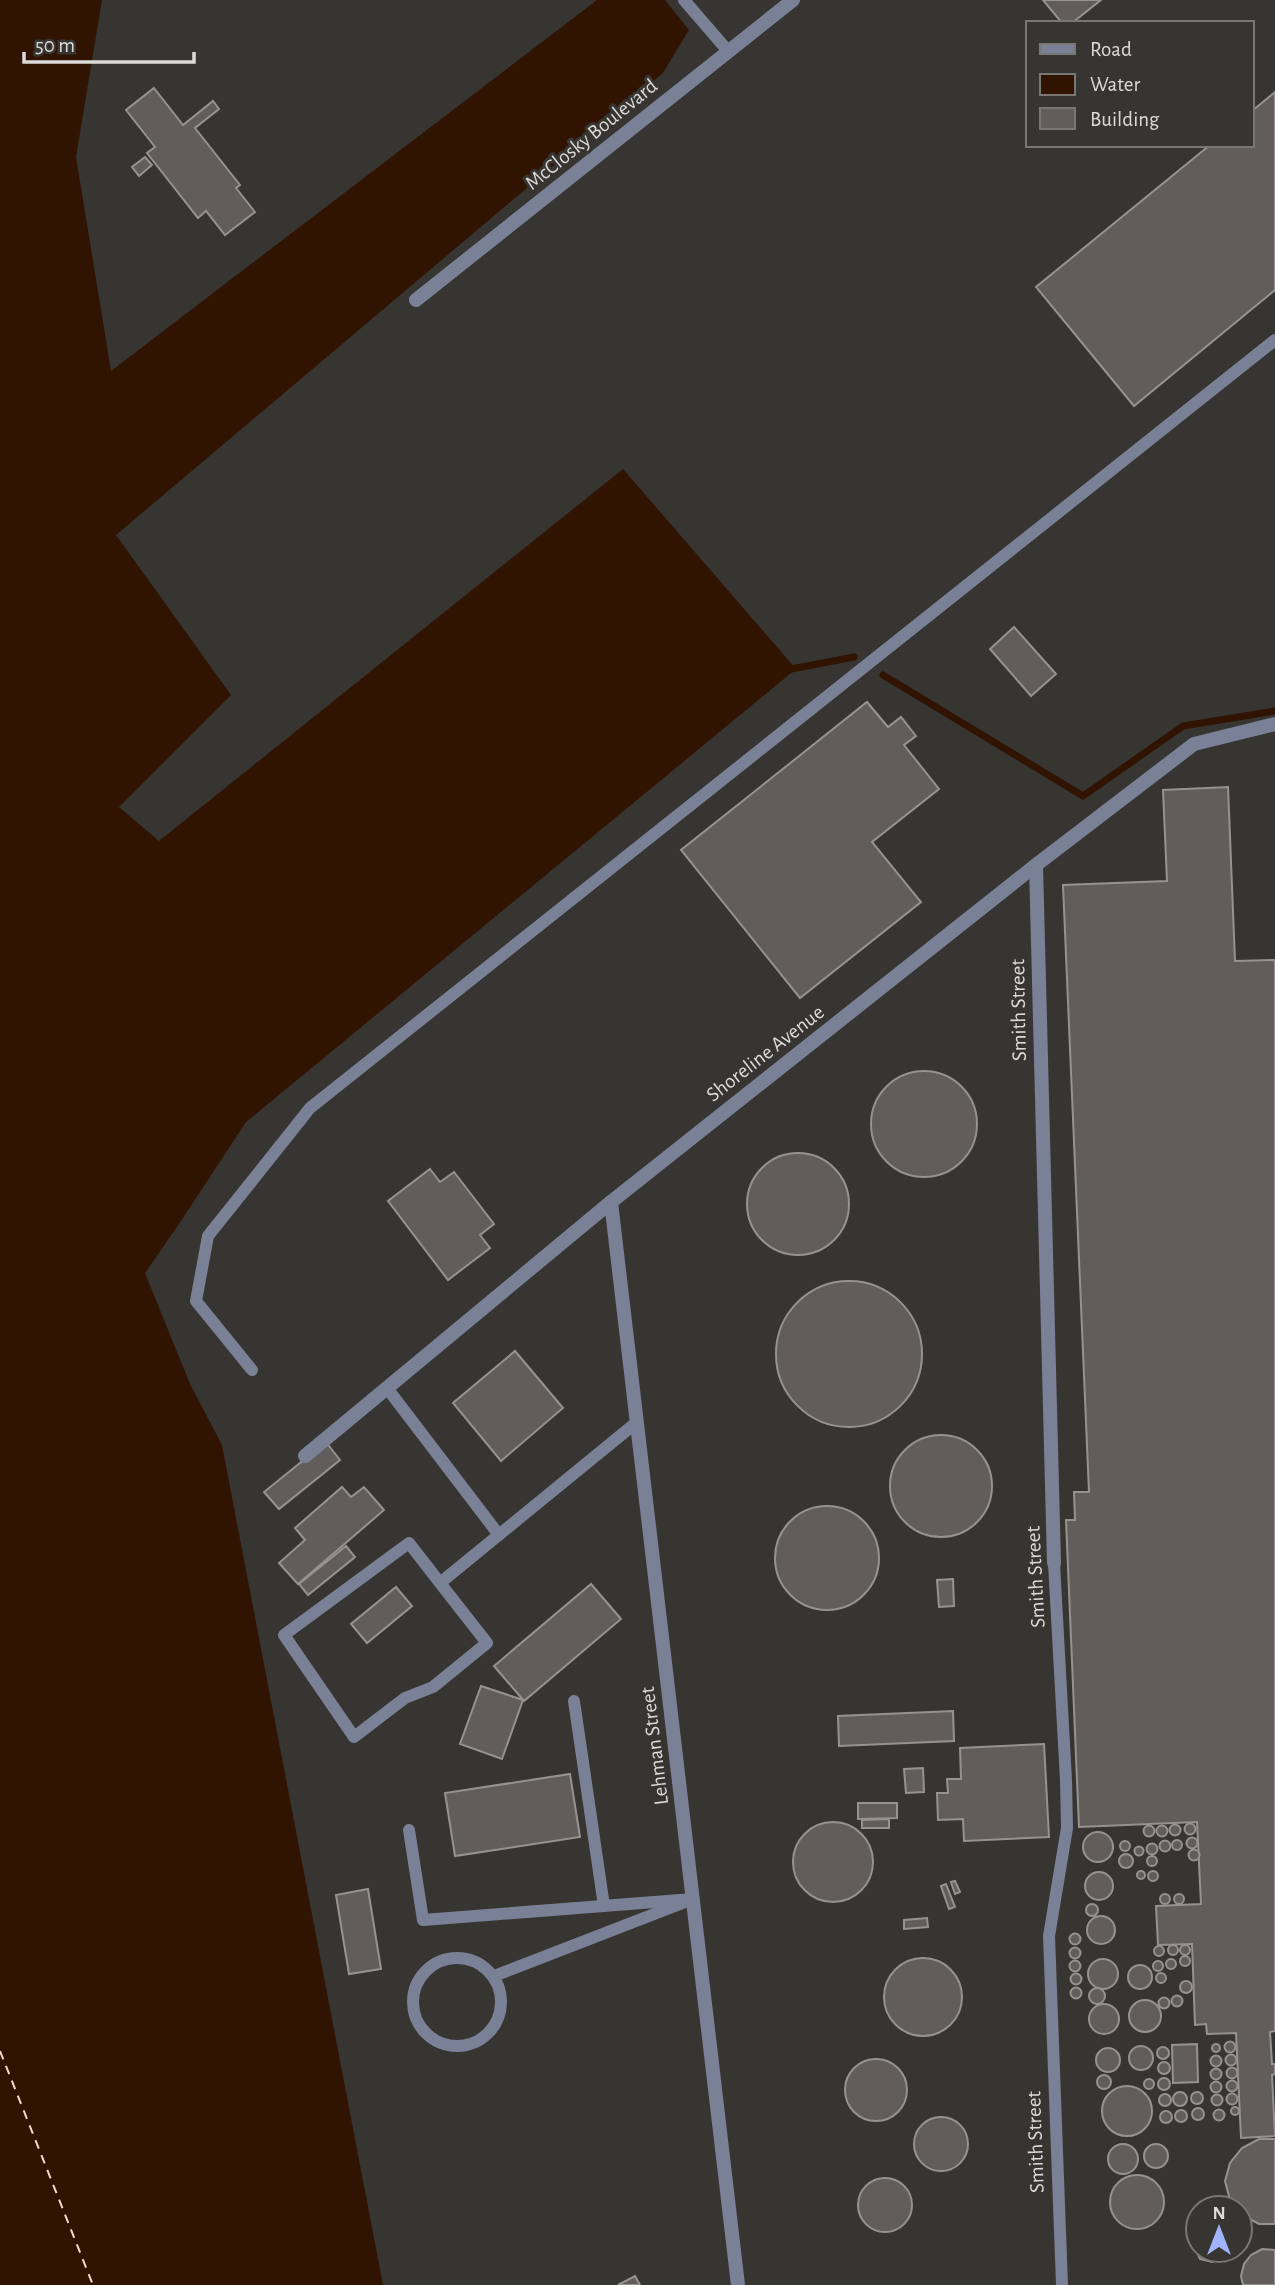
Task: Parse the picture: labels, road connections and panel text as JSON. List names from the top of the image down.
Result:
{
  "streets": {
    "street": [
      "McClosky Boulevard",
      "Smith Street",
      "Shoreline Avenue",
      "Lehman Street"
    ]
  },
  "crossings": [
    ["Smith Street", "Shoreline Avenue"],
    ["Shoreline Avenue", "Lehman Street"]
  ],
  "legend": ["Road", "Water", "Building"],
  "scale_bar": "50 m",
  "north": "top"
}
